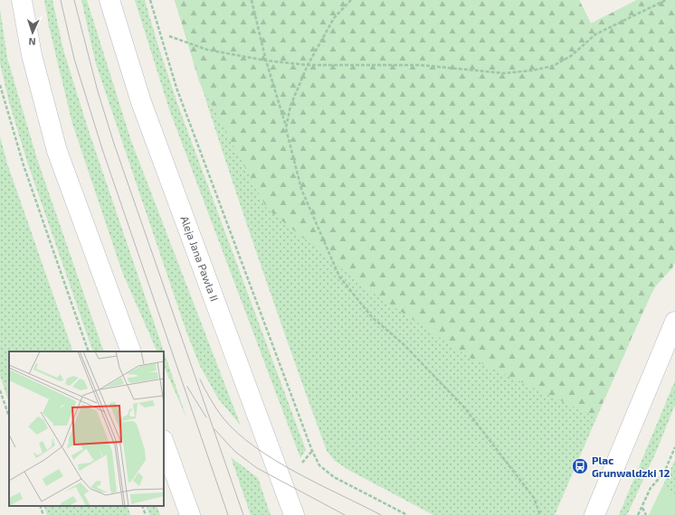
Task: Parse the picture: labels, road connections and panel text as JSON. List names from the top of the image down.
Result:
{
  "streets": {
    "main road": ["Aleja Jana Pawła II"]
  },
  "places": {
    "bus stop": ["Plac Grunwaldzki 12"]
  },
  "north": "bottom"
}
